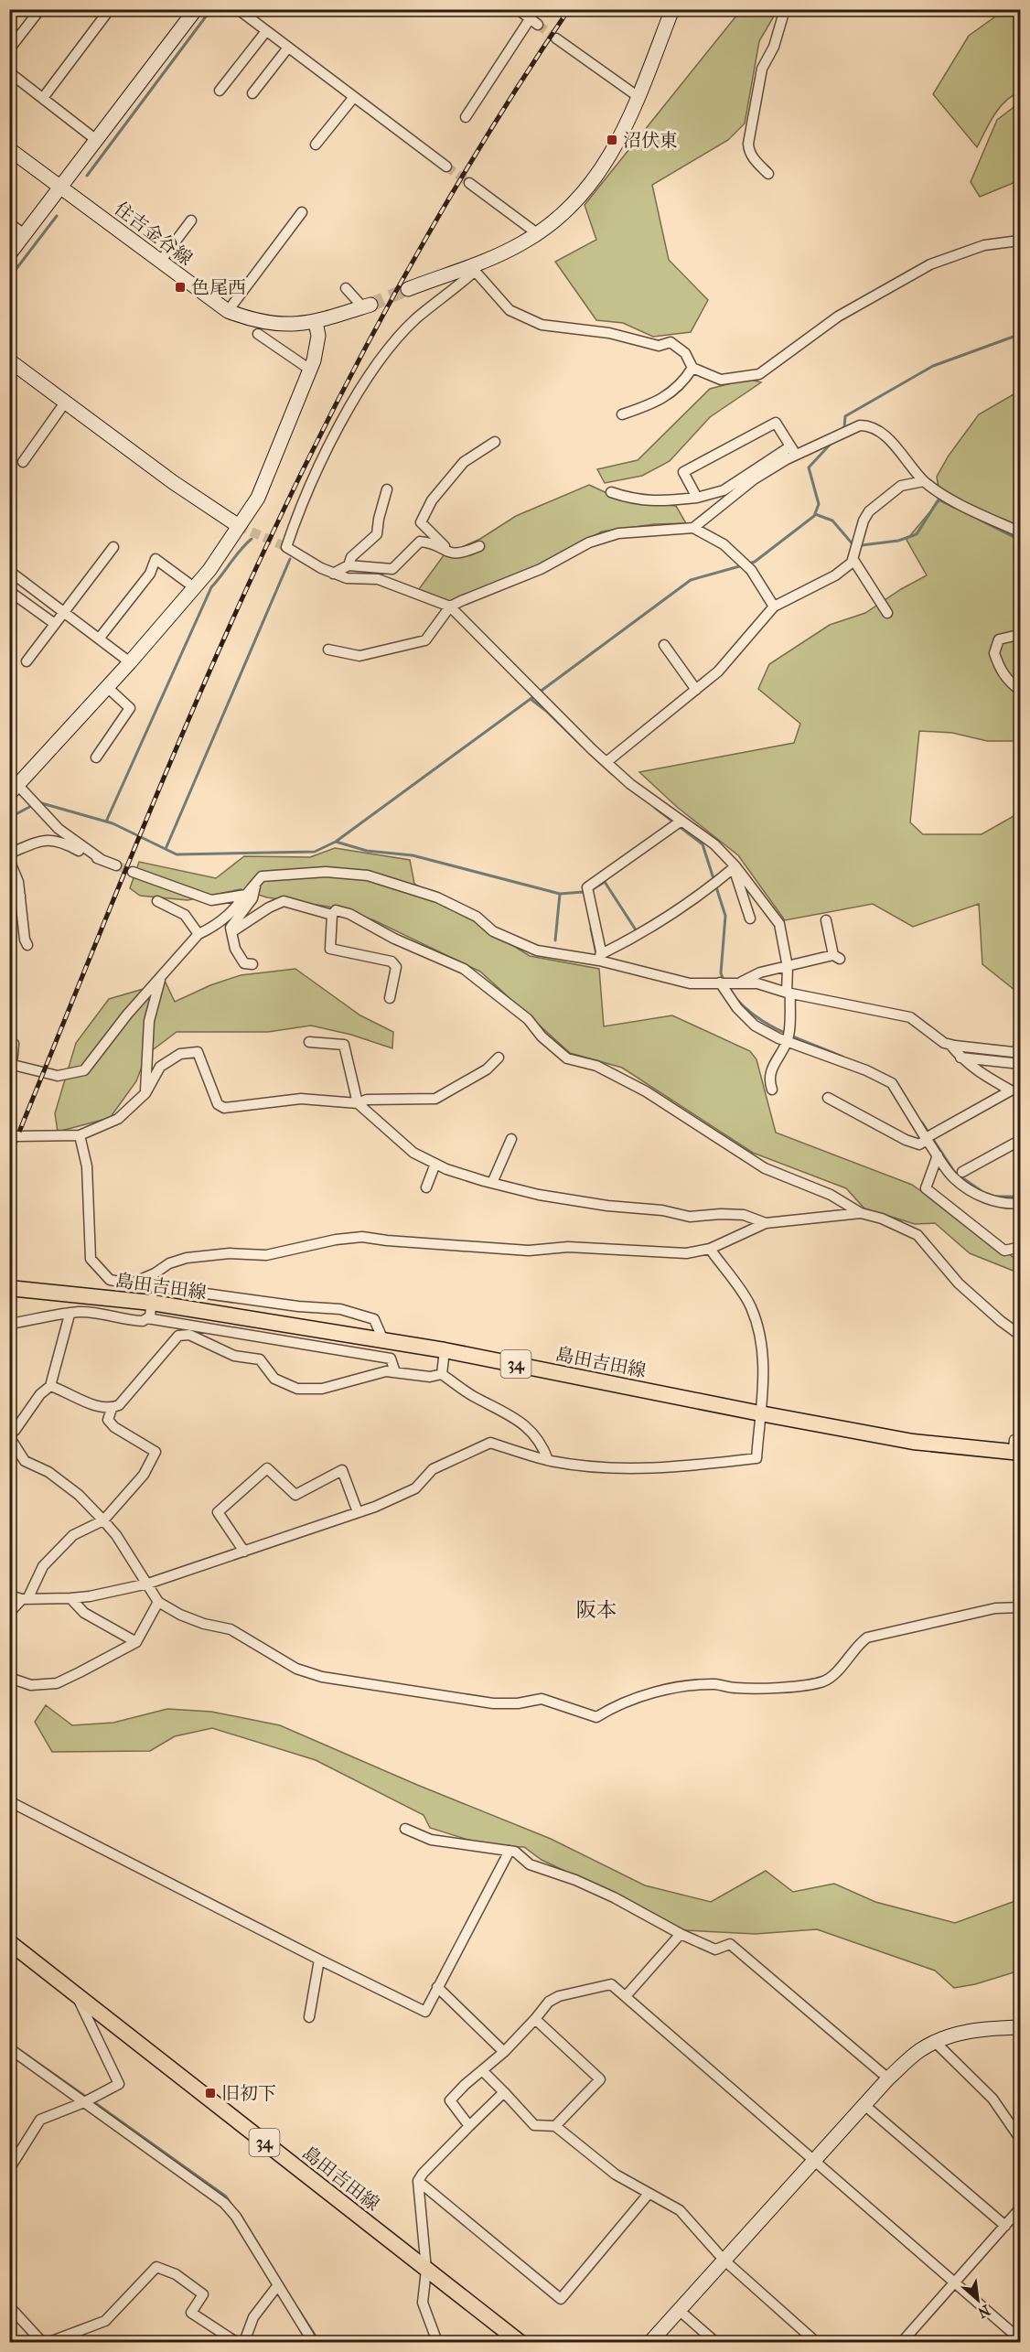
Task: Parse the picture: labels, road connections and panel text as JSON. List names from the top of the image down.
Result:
{
  "streets": {
    "main road": ["島田吉田線", "34"],
    "street": ["住吉金谷線"]
  },
  "districts": ["阪本"],
  "places": {
    "transit": ["沼伏東", "色尾西", "旧初下"]
  },
  "north": "bottom right"
}
